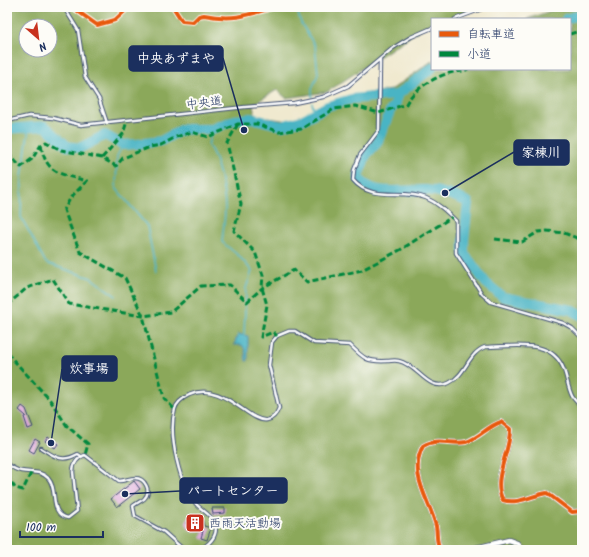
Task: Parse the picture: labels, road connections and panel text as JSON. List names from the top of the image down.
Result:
{
  "streets": {
    "lane": ["中央道"]
  },
  "places": {
    "other": [
      "中央あずまや",
      "家棟川",
      "炊事場",
      "パートセンター"
    ],
    "building": ["西雨天活動場"]
  },
  "legend": ["自転車道", "小道"],
  "scale_bar": "100 m",
  "north": "bottom right"
}
